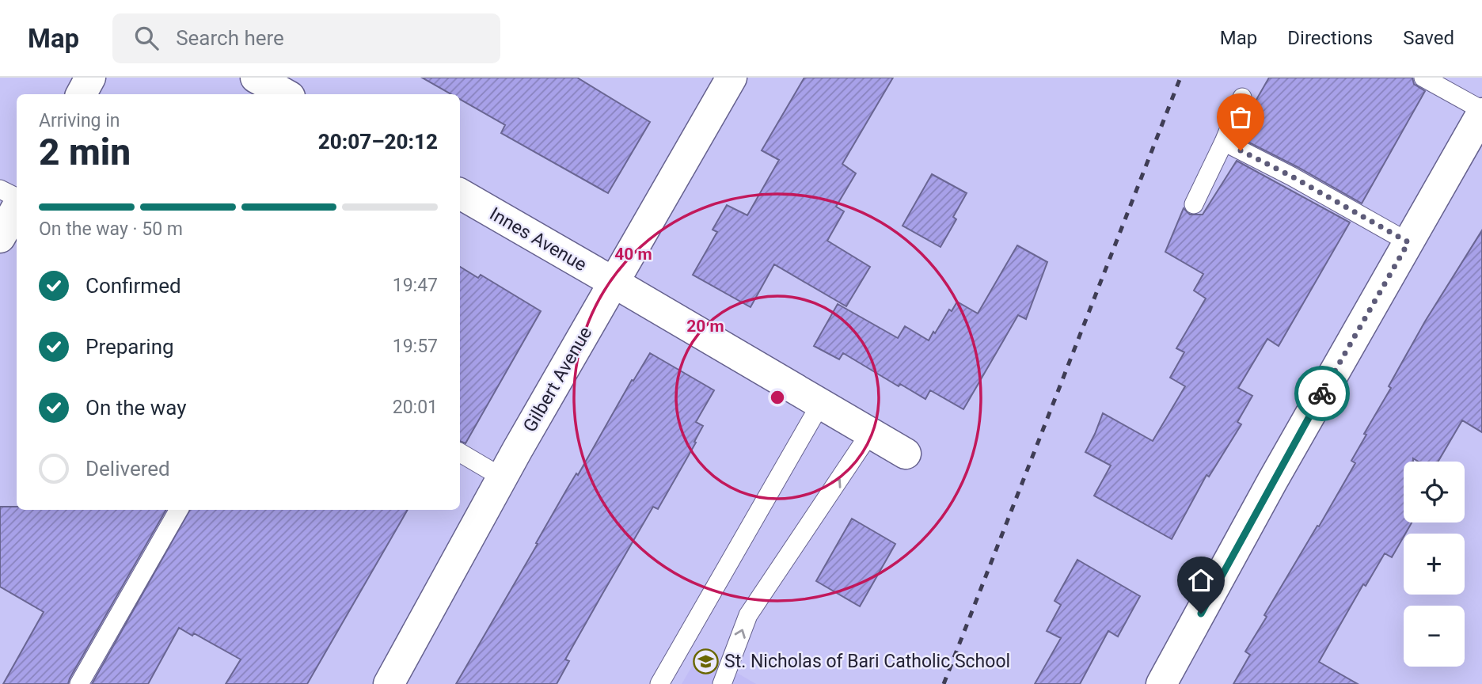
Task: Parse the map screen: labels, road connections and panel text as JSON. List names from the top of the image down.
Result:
{
  "streets": {
    "street": ["Innes Avenue", "Gilbert Avenue"]
  },
  "crossings": [
    ["Innes Avenue", "Gilbert Avenue"]
  ],
  "places": {
    "school or university": ["St. Nicholas of Bari Catholic School"]
  },
  "page": {
    "header": "Map",
    "search": "Search here",
    "nav": ["Map", "Directions", "Saved"],
    "heading": ["2 min", "Arriving in", "20:07–20:12"],
    "bar": "On the way · 50 m",
    "list": [
      ["Confirmed", "19:47"],
      ["Preparing", "19:57"],
      ["On the way", "20:01"],
      "Delivered"
    ],
    "map_buttons": ["+", "−"]
  },
  "rings": ["40 m", "20 m"]
}
